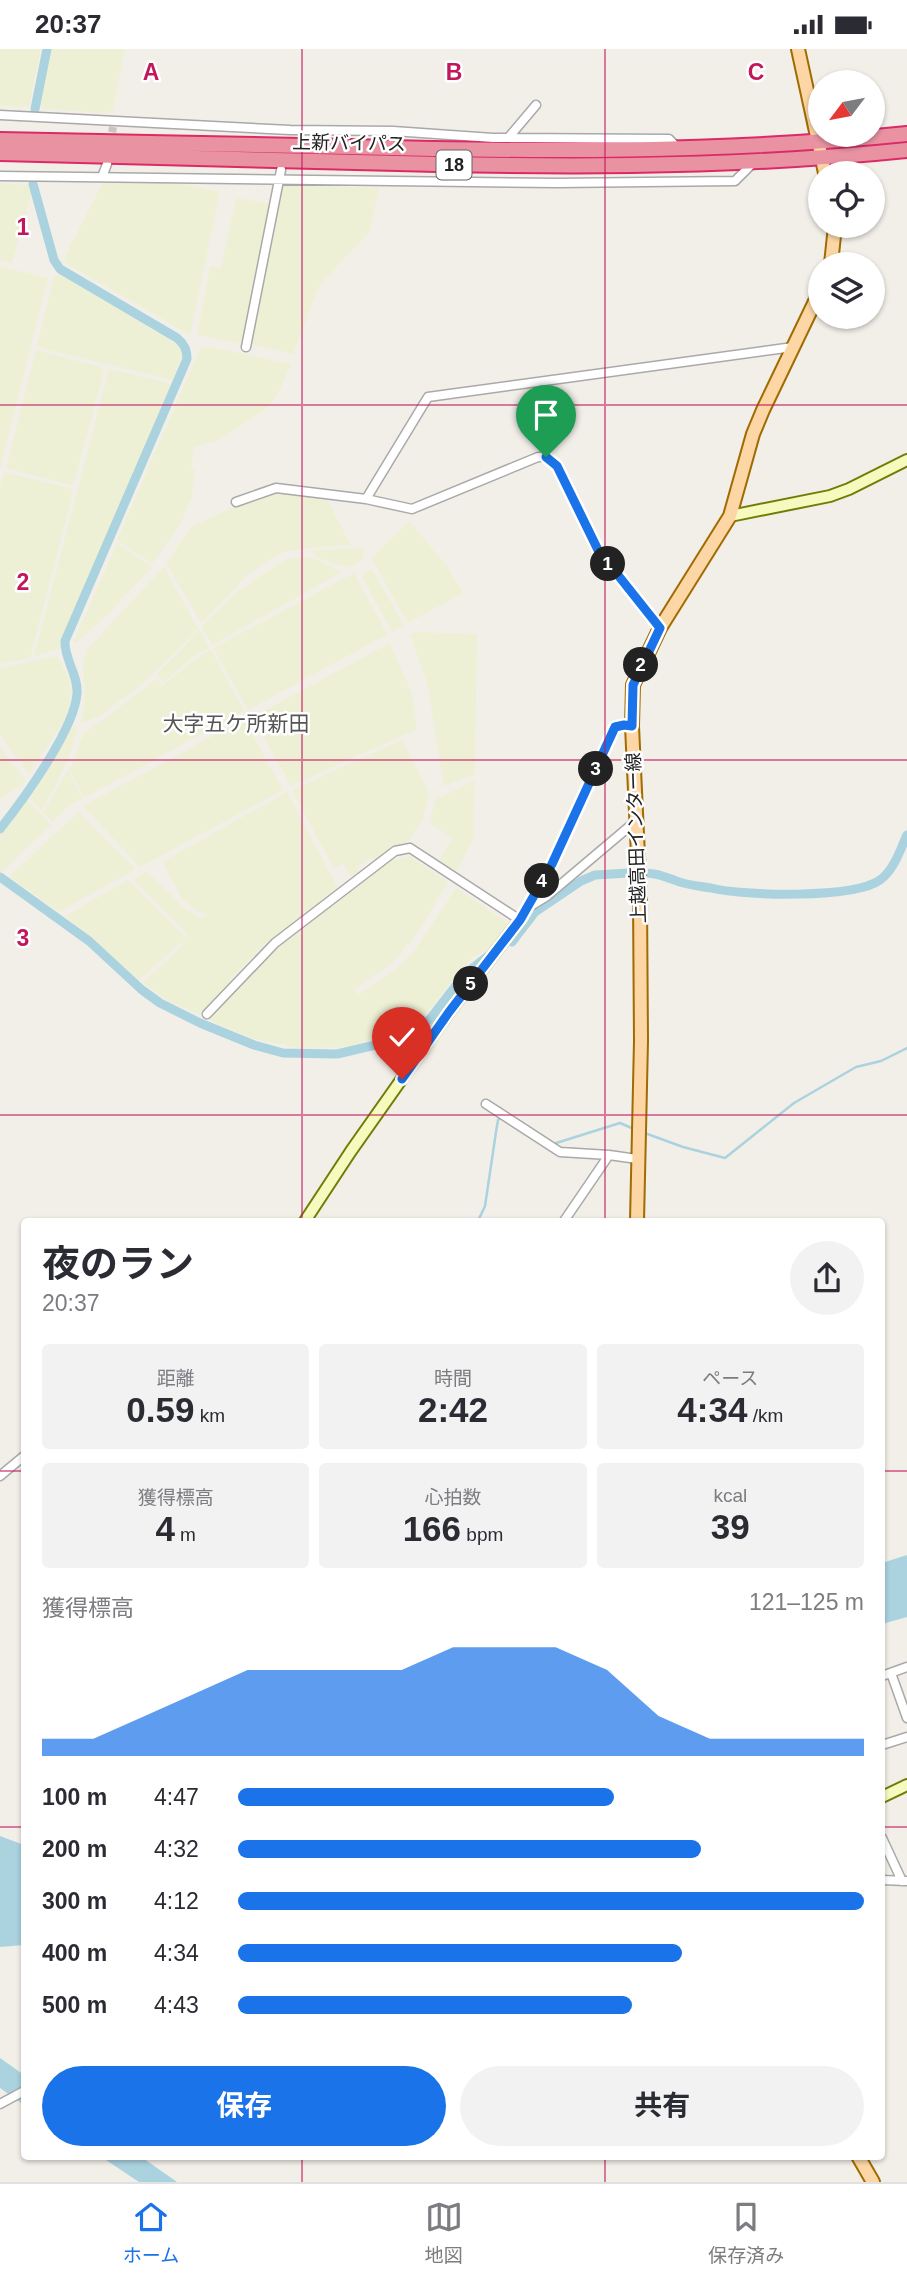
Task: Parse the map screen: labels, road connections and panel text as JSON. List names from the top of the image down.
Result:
{
  "streets": {
    "highway": ["上新バイパス", "18"],
    "main road": ["上越高田インター線"]
  },
  "districts": ["大字五ケ所新田"],
  "north": "bottom left",
  "page": {
    "status": "20:37",
    "pins": [
      "1",
      "2",
      "3",
      "4",
      "5"
    ],
    "heading": ["夜のラン", "20:37"],
    "stats": [
      ["距離", "0.59 km"],
      ["時間", "2:42"],
      ["ペース", "4:34 /km"],
      ["獲得標高", "4 m"],
      ["心拍数", "166 bpm"],
      ["kcal", "39"]
    ],
    "chart": ["獲得標高", "121–125 m"],
    "list": [
      {
        "name": "100 m",
        "note": "4:47"
      },
      {
        "name": "200 m",
        "note": "4:32"
      },
      {
        "name": "300 m",
        "note": "4:12"
      },
      {
        "name": "400 m",
        "note": "4:34"
      },
      {
        "name": "500 m",
        "note": "4:43"
      }
    ],
    "buttons": ["保存", "共有"],
    "tabs": ["ホーム", "地図", "保存済み"]
  },
  "grid": {
    "columns": ["A", "B", "C"],
    "rows": ["1", "2", "3"]
  }
}
